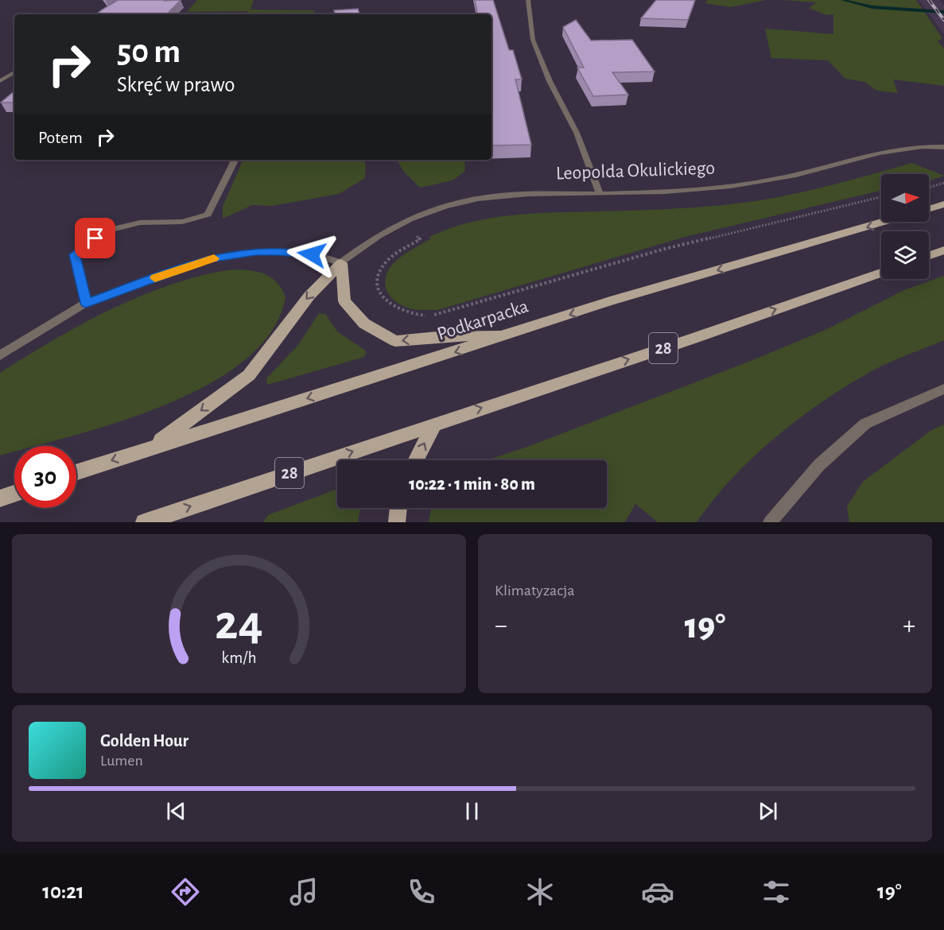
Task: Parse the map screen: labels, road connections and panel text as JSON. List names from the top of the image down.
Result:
{
  "streets": {
    "main road": ["Podkarpacka", "28"],
    "street": ["Leopolda Okulickiego"]
  },
  "north": "right",
  "page": {
    "turn": ["50 m", "Skręć w prawo"],
    "then": "Potem",
    "limit": "30",
    "trip": "10:22 · 1 min · 80 m",
    "tile": "Klimatyzacja",
    "heat": ["−", "19°", "+"],
    "song": ["Golden Hour", "Lumen"],
    "tabs": ["10:21", "19°"],
    "gauge": ["24", "km/h"]
  }
}
